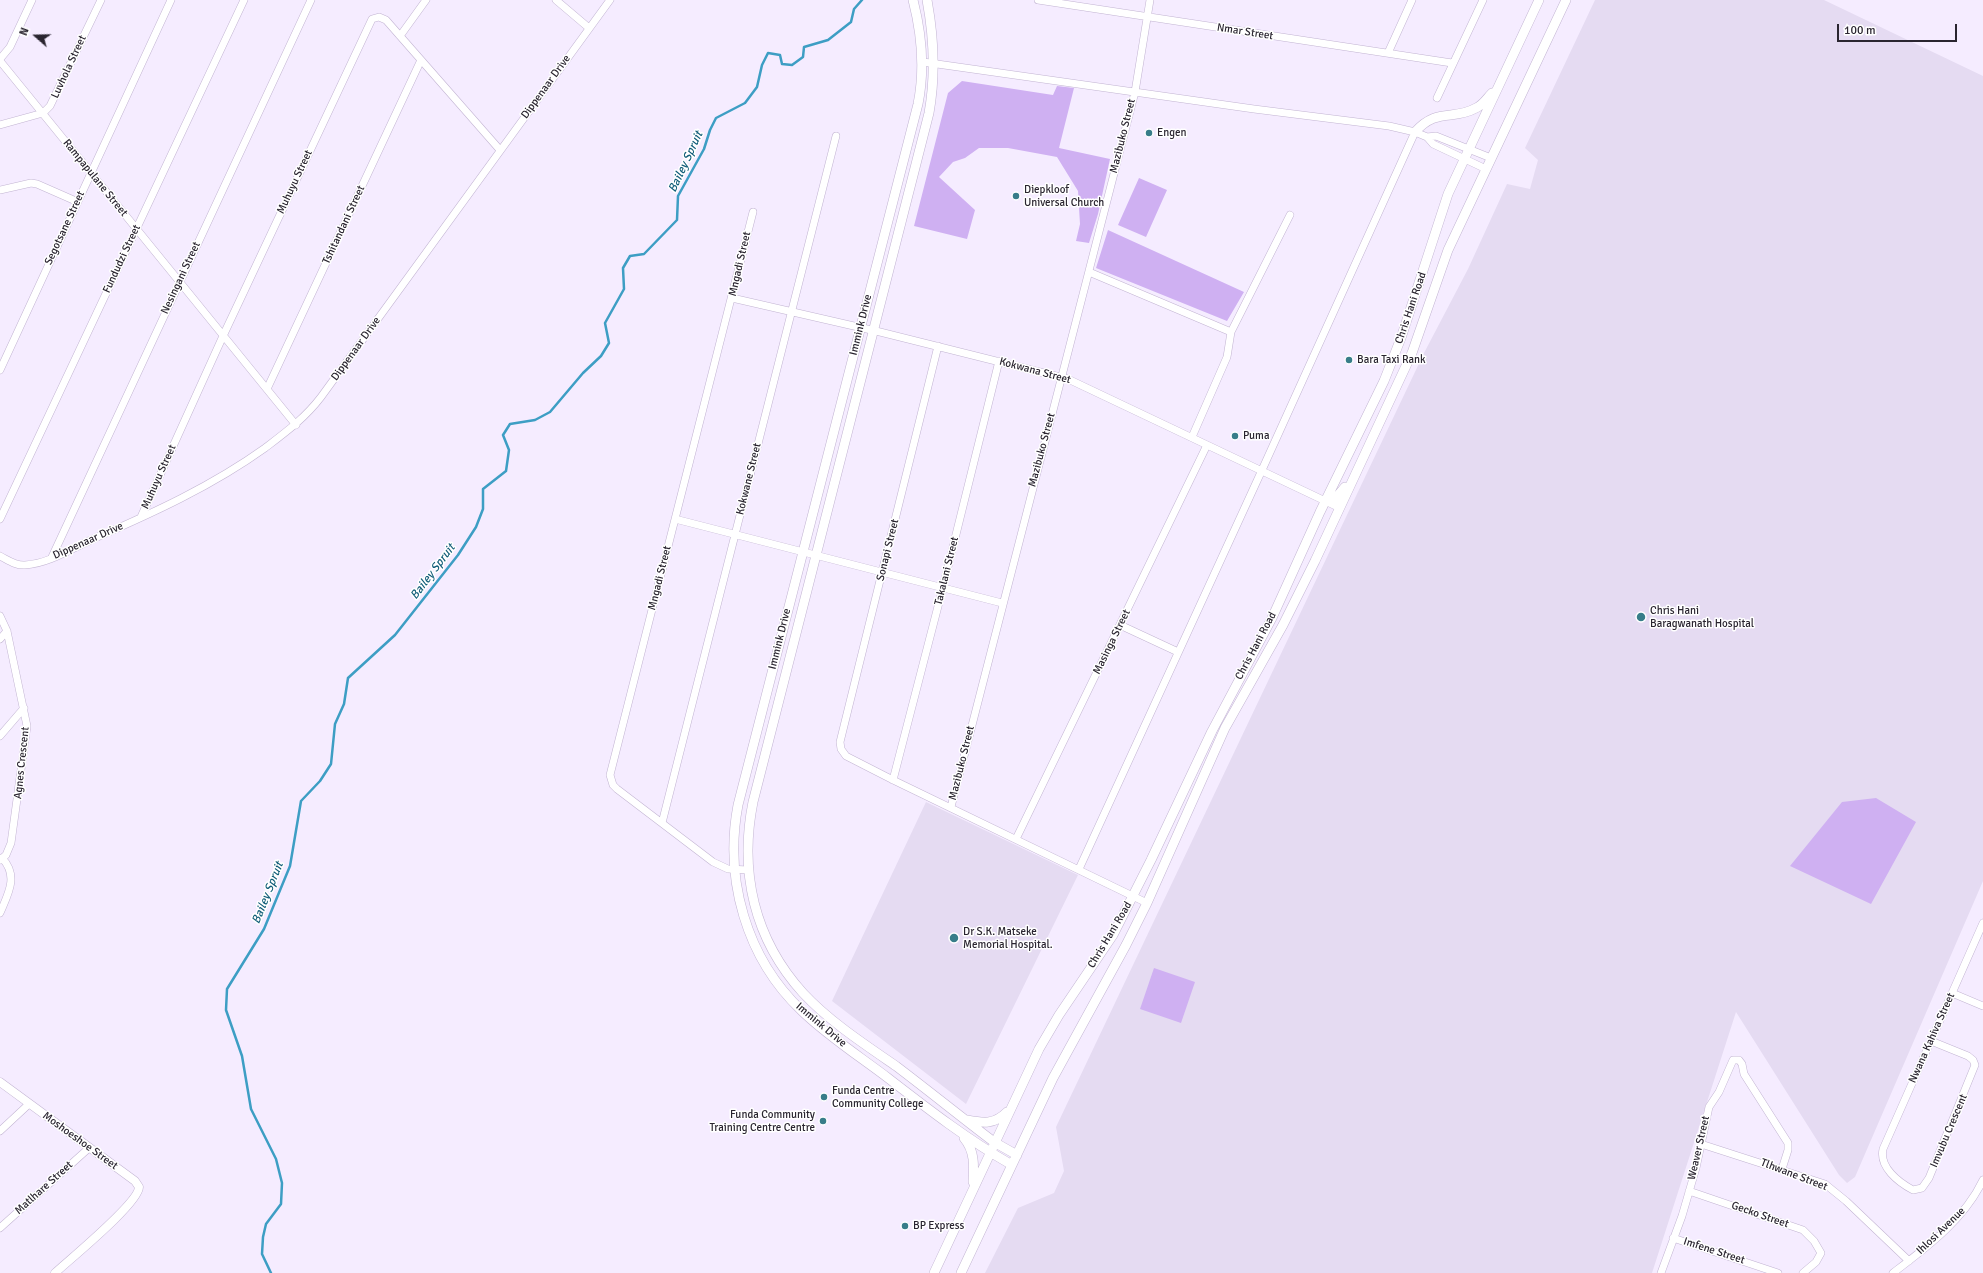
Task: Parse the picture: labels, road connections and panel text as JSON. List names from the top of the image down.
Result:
{
  "streets": {
    "main road": ["Chris Hani Road", "Immink Drive"],
    "street": [
      "Nmar Street",
      "Luvhola Street",
      "Dippenaar Drive",
      "Mazibuko Street",
      "Rampapulane Street",
      "Muhuyu Street",
      "Tshitandani Street",
      "Segotsane Street",
      "Fundudzi Street",
      "Mngadi Street",
      "Nesingani Street",
      "Kokwana Street",
      "Kokwane Street",
      "Sonapi Street",
      "Takalani Street",
      "Masinga Street",
      "Agnes Crescent",
      "Nwana Kahiva Street",
      "Imvubu Crescent",
      "Moshoeshoe Street",
      "Weaver Street",
      "Tlhwane Street",
      "Matlhare Street",
      "Gecko Street",
      "Ihlosi Avenue",
      "Imfene Street"
    ]
  },
  "crossings": [
    ["Nmar Street", "Mazibuko Street"],
    ["Luvhola Street", "Rampapulane Street"],
    ["Dippenaar Drive", "Rampapulane Street"],
    ["Dippenaar Drive", "Muhuyu Street"],
    ["Dippenaar Drive", "Nesingani Street"],
    ["Mazibuko Street", "Kokwana Street"],
    ["Rampapulane Street", "Muhuyu Street"],
    ["Rampapulane Street", "Tshitandani Street"],
    ["Rampapulane Street", "Segotsane Street"],
    ["Rampapulane Street", "Fundudzi Street"],
    ["Rampapulane Street", "Nesingani Street"],
    ["Muhuyu Street", "Tshitandani Street"],
    ["Mngadi Street", "Immink Drive"],
    ["Mngadi Street", "Kokwana Street"],
    ["Mngadi Street", "Kokwane Street"],
    ["Chris Hani Road", "Immink Drive"],
    ["Chris Hani Road", "Kokwana Street"],
    ["Immink Drive", "Kokwana Street"],
    ["Kokwana Street", "Kokwane Street"],
    ["Kokwana Street", "Sonapi Street"],
    ["Kokwana Street", "Takalani Street"],
    ["Kokwana Street", "Masinga Street"],
    ["Sonapi Street", "Takalani Street"],
    ["Nwana Kahiva Street", "Imvubu Crescent"],
    ["Moshoeshoe Street", "Matlhare Street"],
    ["Weaver Street", "Tlhwane Street"],
    ["Weaver Street", "Gecko Street"],
    ["Weaver Street", "Imfene Street"],
    ["Tlhwane Street", "Ihlosi Avenue"]
  ],
  "water": ["Bailey Spruit"],
  "places": [
    "Engen",
    "Diepkloof Universal Church",
    "Bara Taxi Rank",
    "Puma",
    "Chris Hani Baragwanath Hospital",
    "Dr S.K. Matseke Memorial Hospital.",
    "Funda Centre Community College",
    "Funda Community Training Centre Centre",
    "BP Express"
  ],
  "scale_bar": "100 m",
  "north": "left"
}
